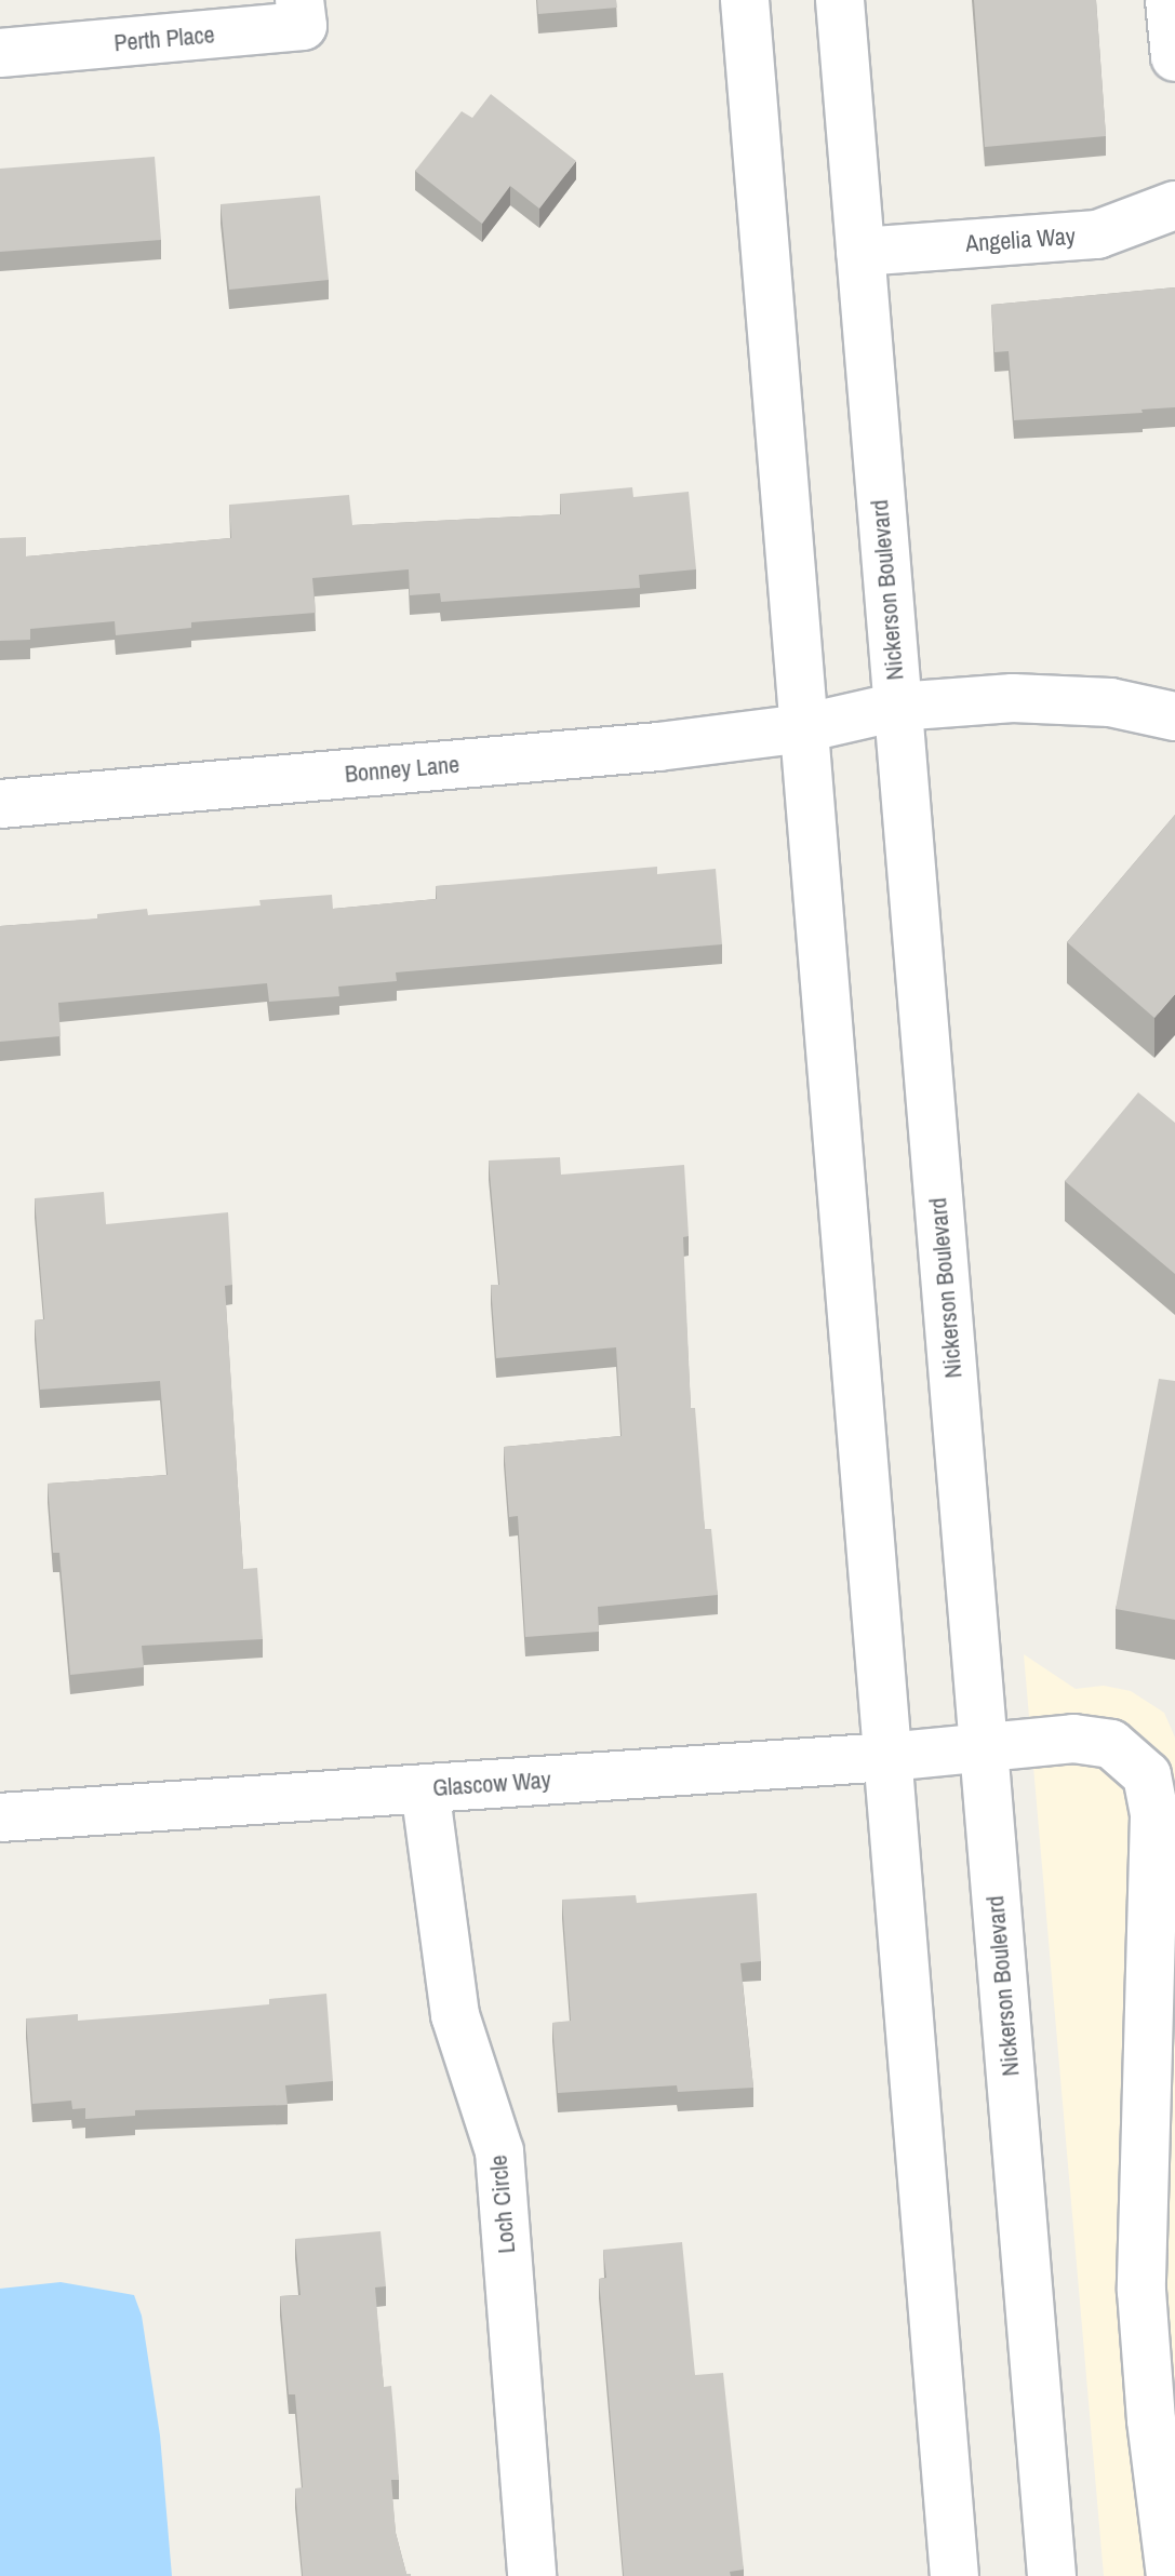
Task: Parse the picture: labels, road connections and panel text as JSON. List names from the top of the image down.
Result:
{
  "streets": {
    "street": [
      "Perth Place",
      "Angelia Way",
      "Nickerson Boulevard",
      "Bonney Lane",
      "Glascow Way",
      "Loch Circle"
    ]
  },
  "crossings": [
    ["Angelia Way", "Nickerson Boulevard"],
    ["Nickerson Boulevard", "Bonney Lane"],
    ["Nickerson Boulevard", "Glascow Way"],
    ["Glascow Way", "Loch Circle"]
  ]
}
